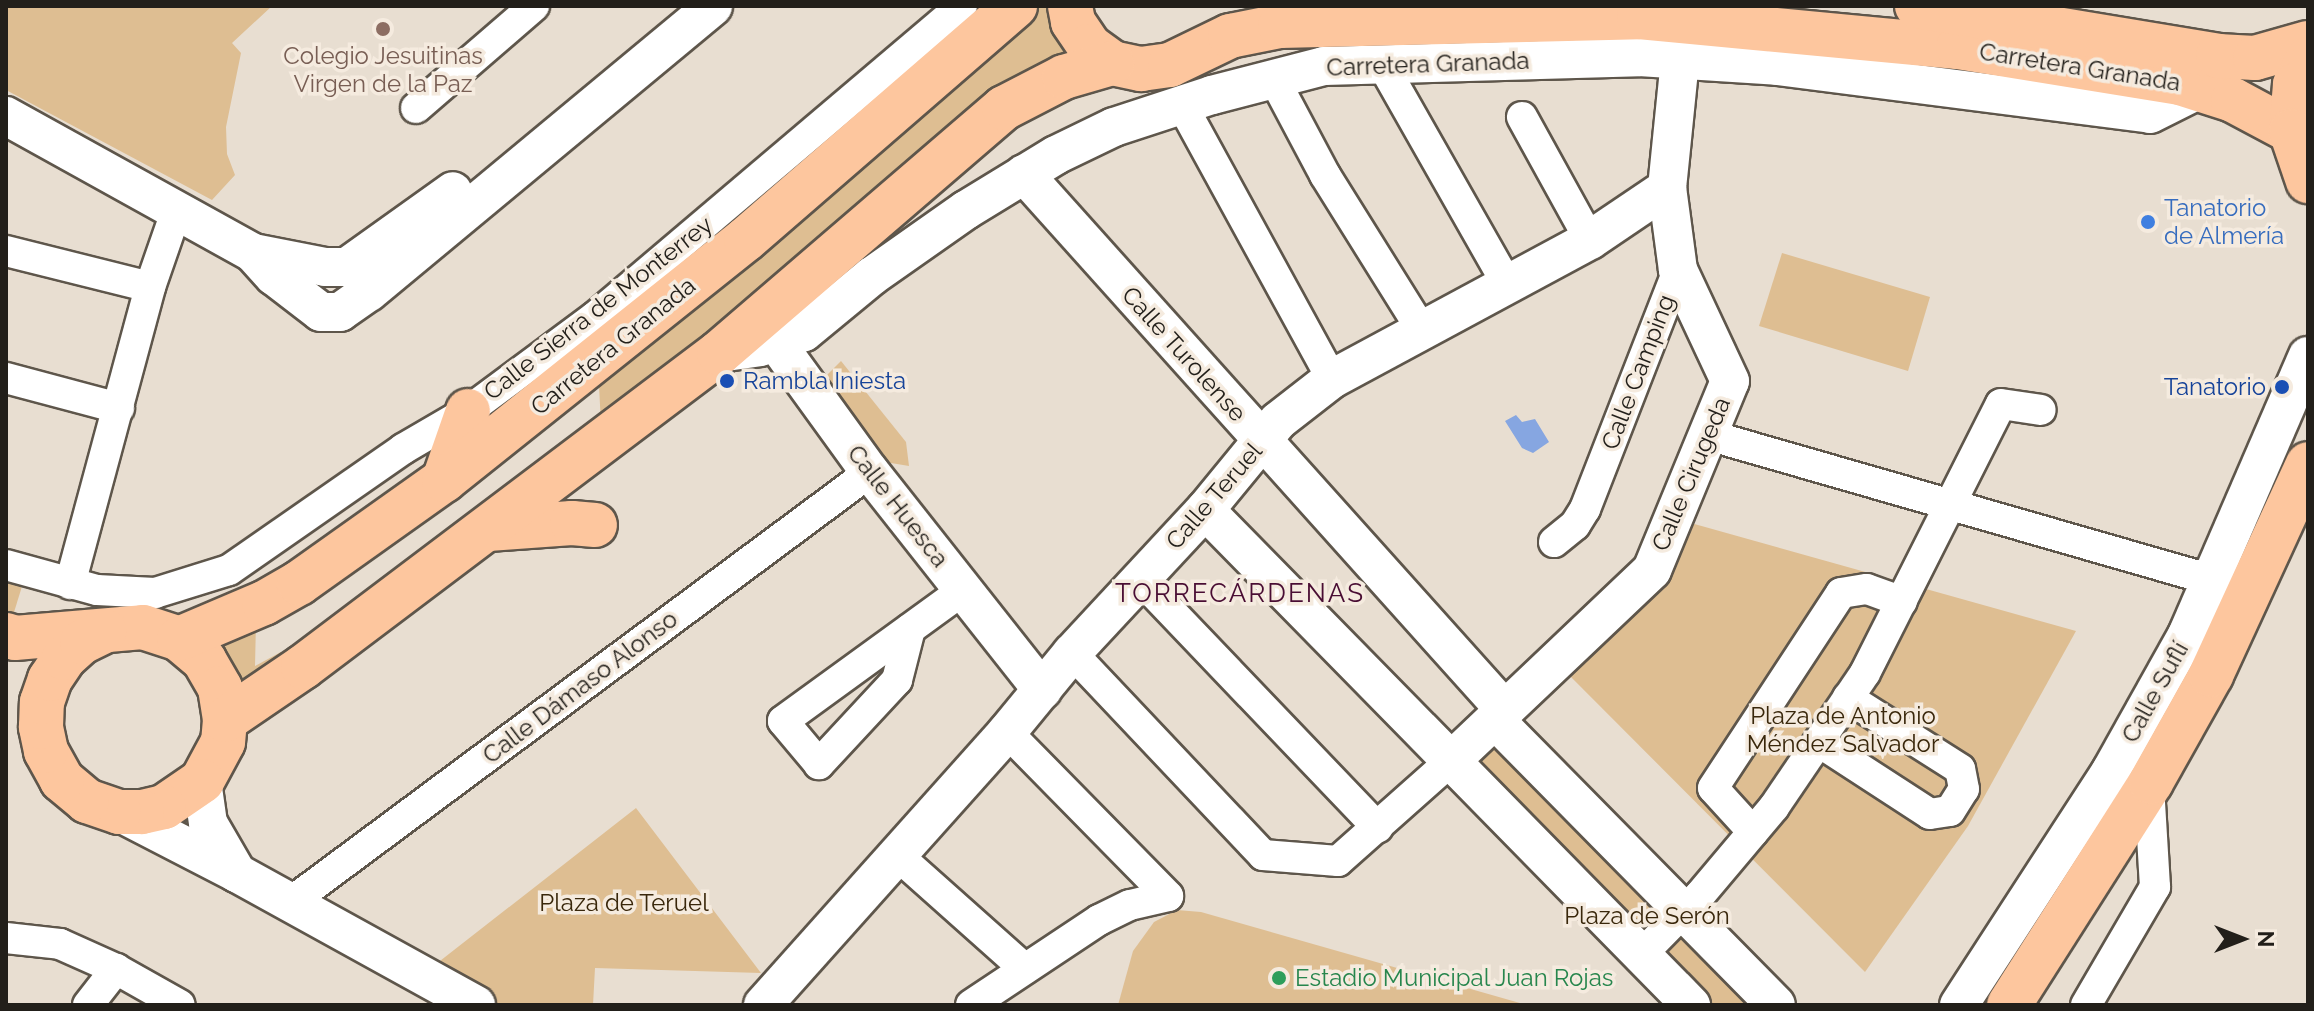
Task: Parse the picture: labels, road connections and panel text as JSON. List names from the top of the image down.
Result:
{
  "streets": {
    "main road": ["Carretera Granada", "Calle Suflí"],
    "street": [
      "Calle Sierra de Monterrey",
      "Calle Turolense",
      "Calle Camping",
      "Calle Cirugeda",
      "Calle Teruel",
      "Calle Huesca",
      "Calle Dámaso Alonso"
    ]
  },
  "crossings": [
    ["Carretera Granada", "Calle Turolense"],
    ["Carretera Granada", "Calle Huesca"],
    ["Calle Turolense", "Calle Cirugeda"],
    ["Calle Turolense", "Calle Teruel"],
    ["Calle Camping", "Calle Cirugeda"],
    ["Calle Camping", "Calle Teruel"],
    ["Calle Teruel", "Calle Huesca"],
    ["Calle Huesca", "Calle Dámaso Alonso"]
  ],
  "districts": ["TORRECÁRDENAS"],
  "parks": ["Plaza de Antonio Méndez Salvador", "Plaza de Teruel", "Plaza de Serón"],
  "places": [
    "Colegio Jesuitinas Virgen de la Paz",
    "Tanatorio de Almería",
    "Rambla Iniesta",
    "Tanatorio",
    "Estadio Municipal Juan Rojas"
  ],
  "north": "right"
}
